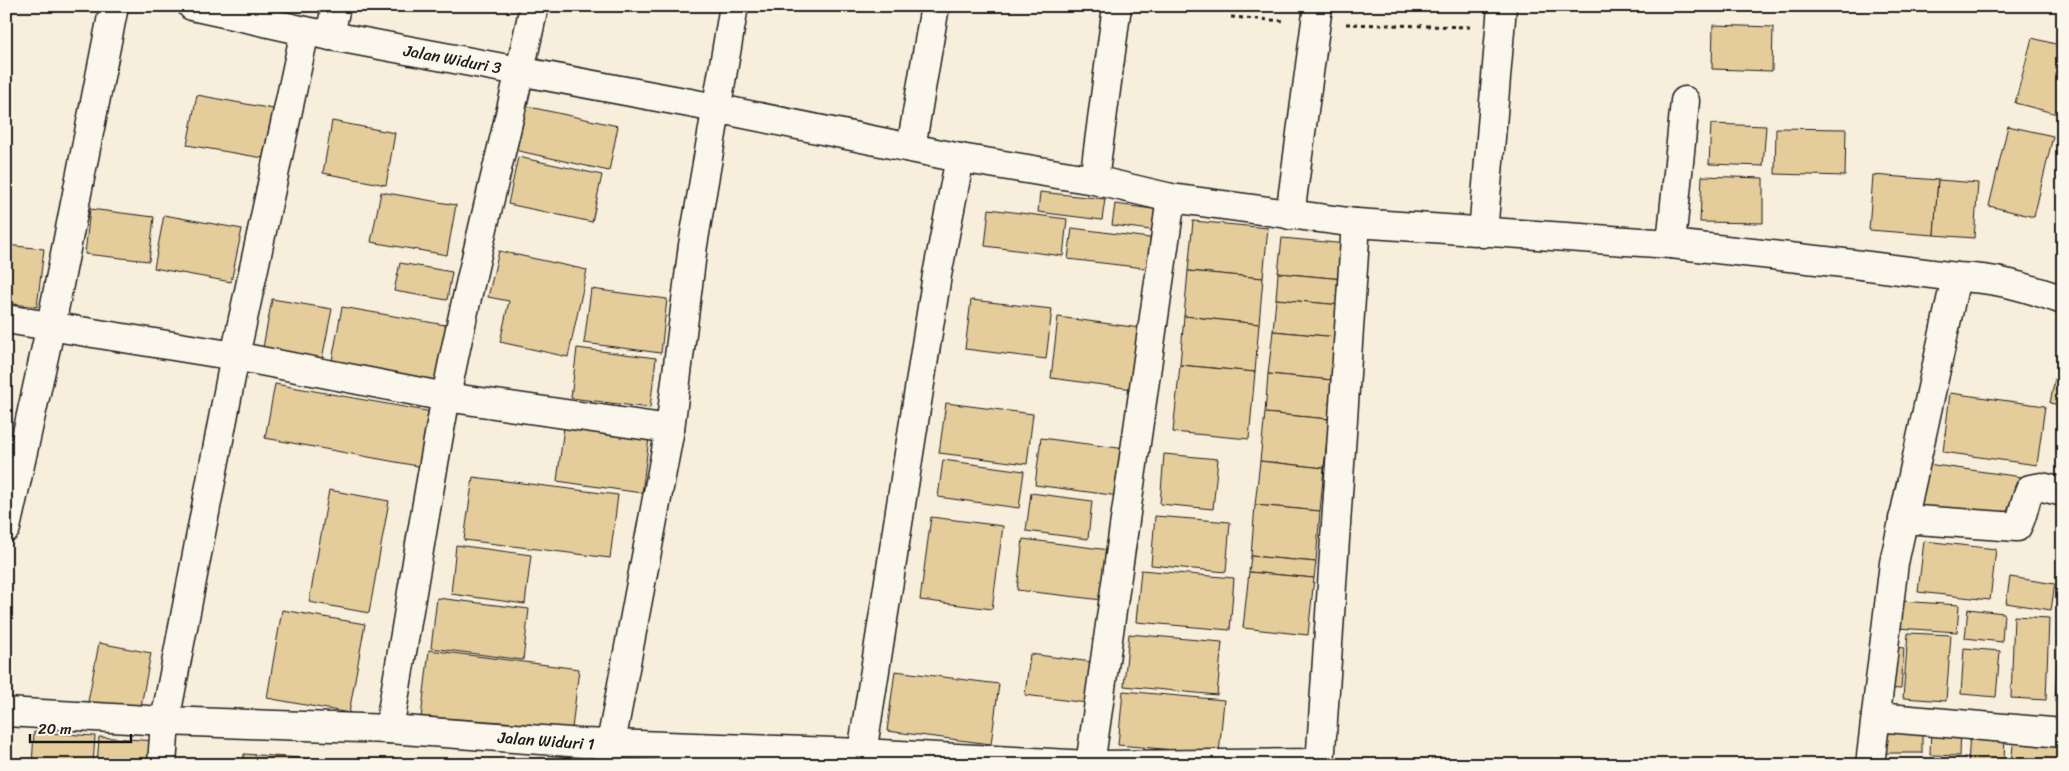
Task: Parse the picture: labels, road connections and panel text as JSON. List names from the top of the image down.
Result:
{
  "streets": {
    "street": ["Jalan Widuri 3", "Jalan Widuri 1"]
  },
  "scale_bar": "20 m"
}
